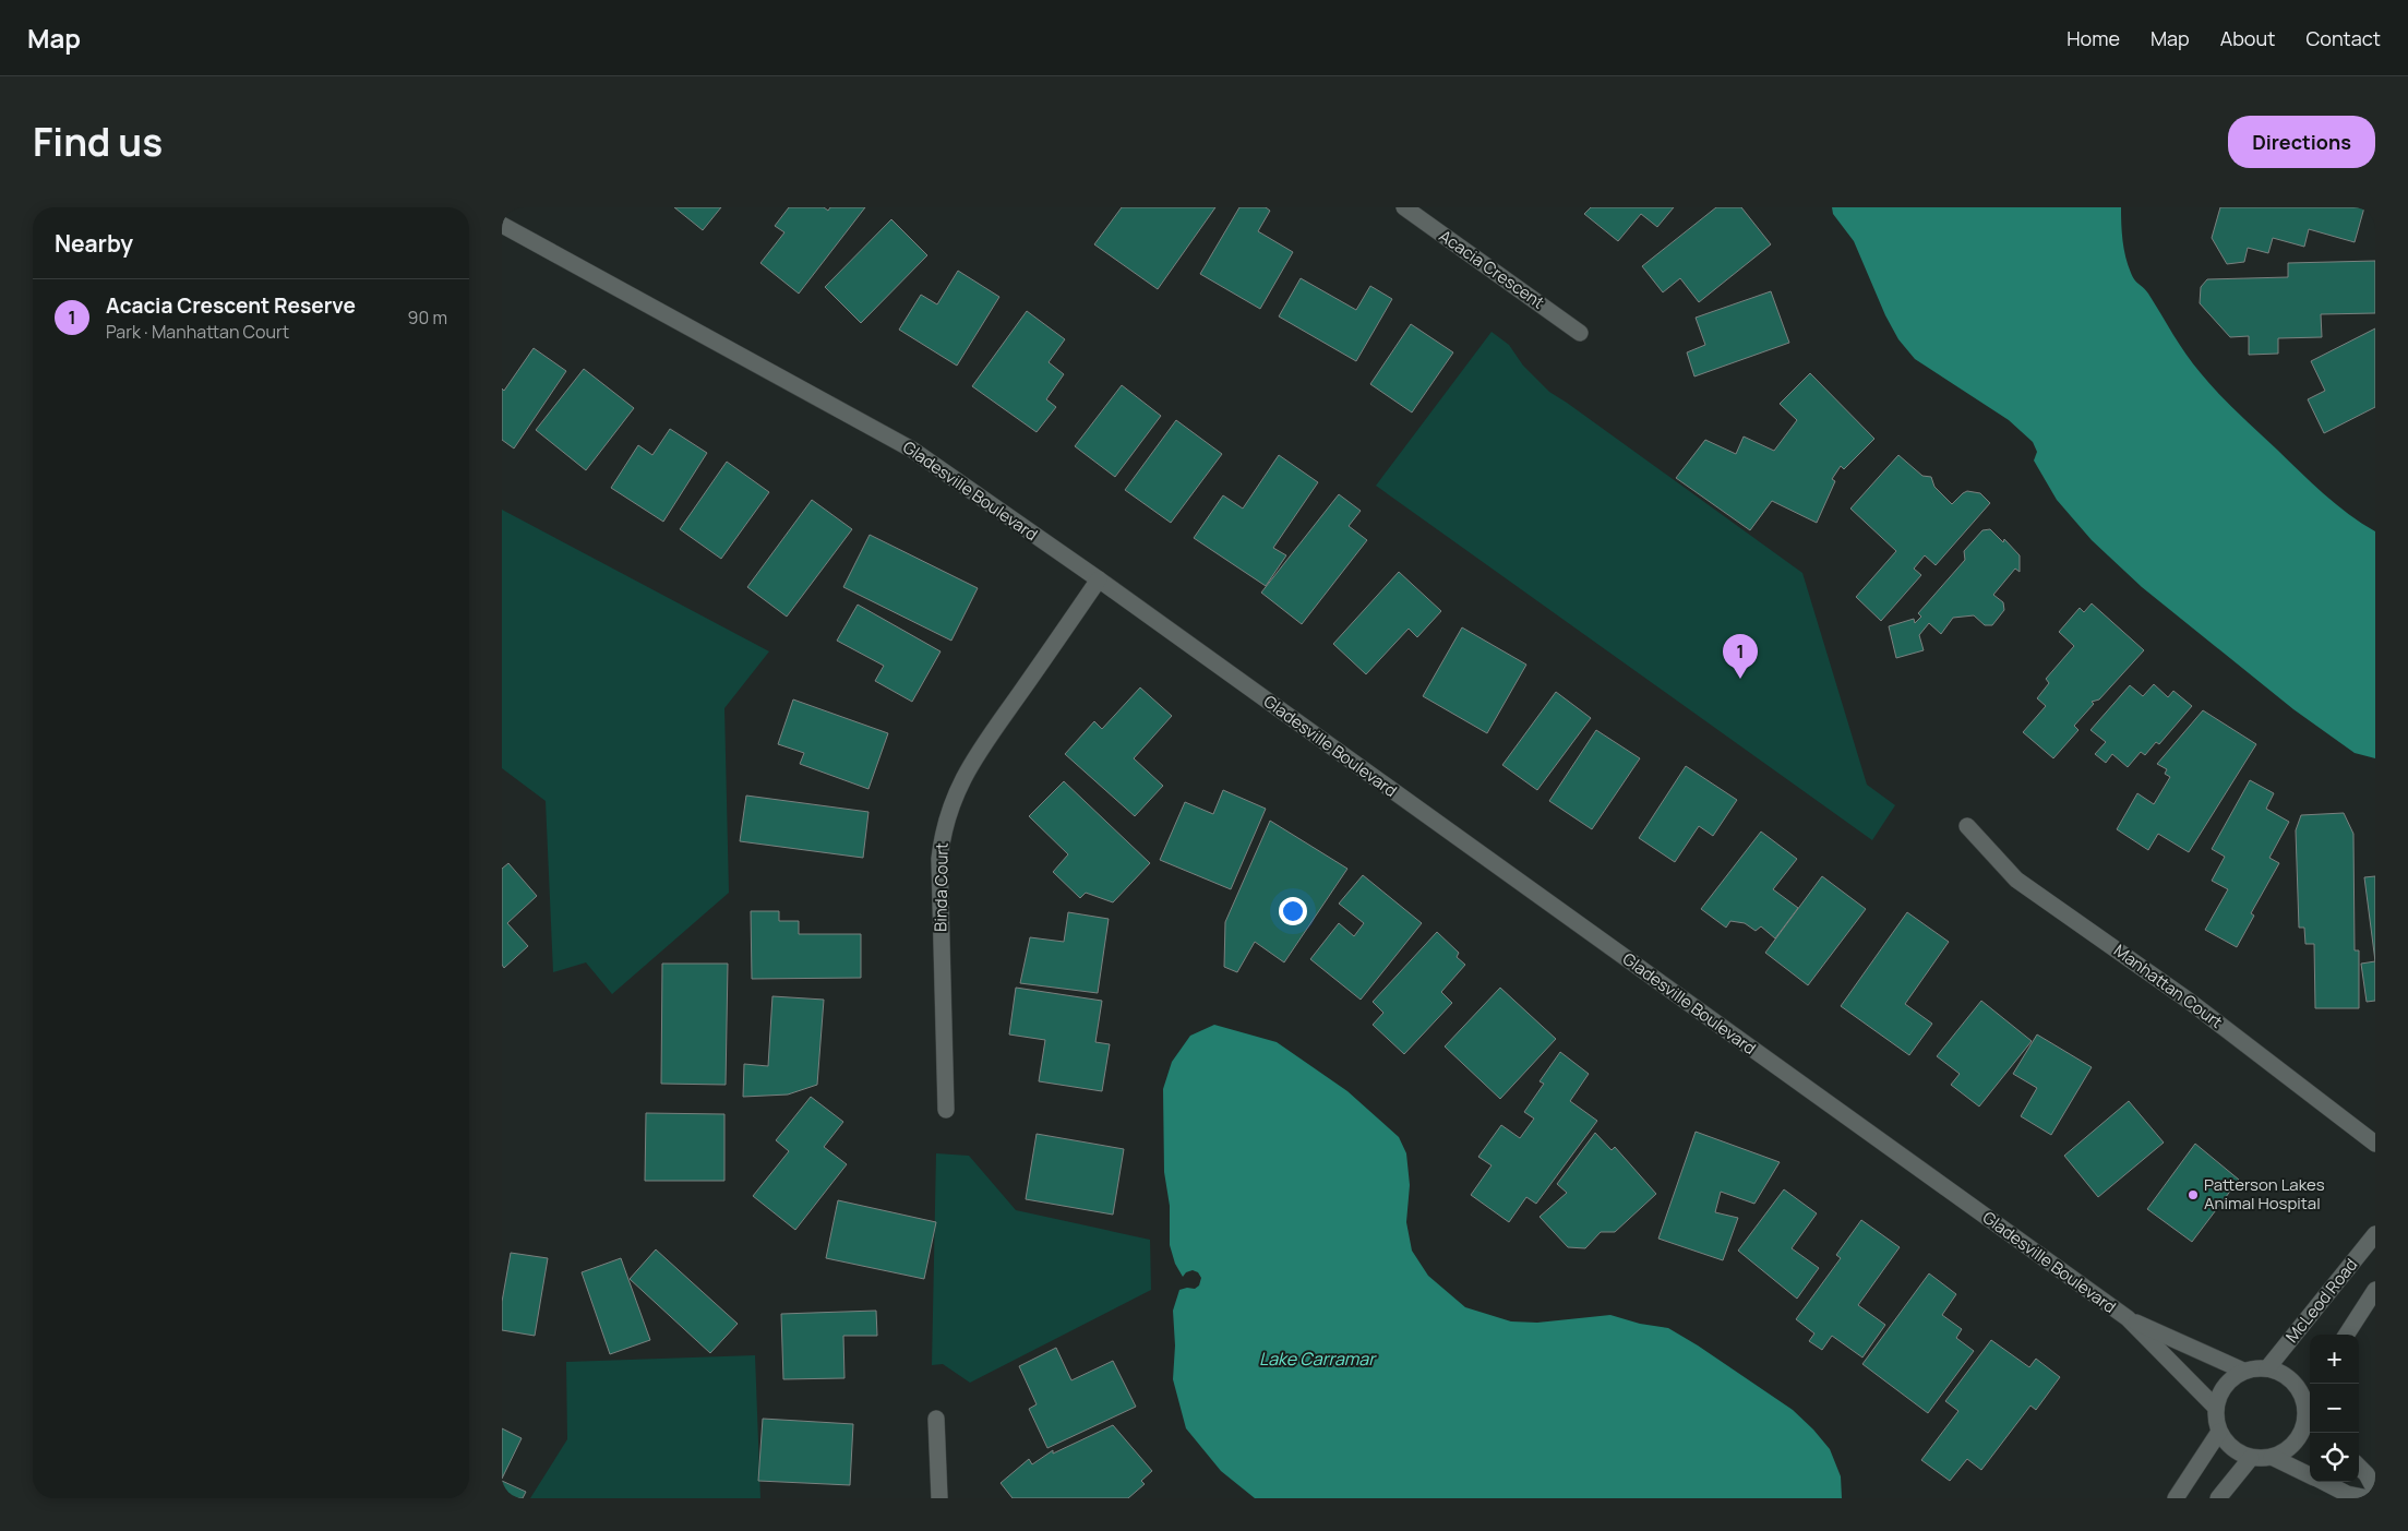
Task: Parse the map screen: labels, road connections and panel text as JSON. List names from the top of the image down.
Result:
{
  "streets": {
    "street": [
      "Acacia Crescent",
      "Gladesville Boulevard",
      "Binda Court",
      "Manhattan Court",
      "McLeod Road"
    ]
  },
  "crossings": [
    ["Gladesville Boulevard", "Binda Court"],
    ["Gladesville Boulevard", "McLeod Road"]
  ],
  "water": ["Lake Carramar"],
  "places": ["Patterson Lakes Animal Hospital"],
  "page": {
    "header": "Map",
    "nav": [
      "Home",
      "Map",
      "About",
      "Contact"
    ],
    "title": "Find us",
    "buttons": "Directions",
    "heading": "Nearby",
    "list": [
      {
        "mark": "1",
        "name": "Acacia Crescent Reserve",
        "note": "Park · Manhattan Court",
        "value": "90 m"
      }
    ],
    "pins": "1",
    "map_buttons": ["+", "−"]
  }
}
